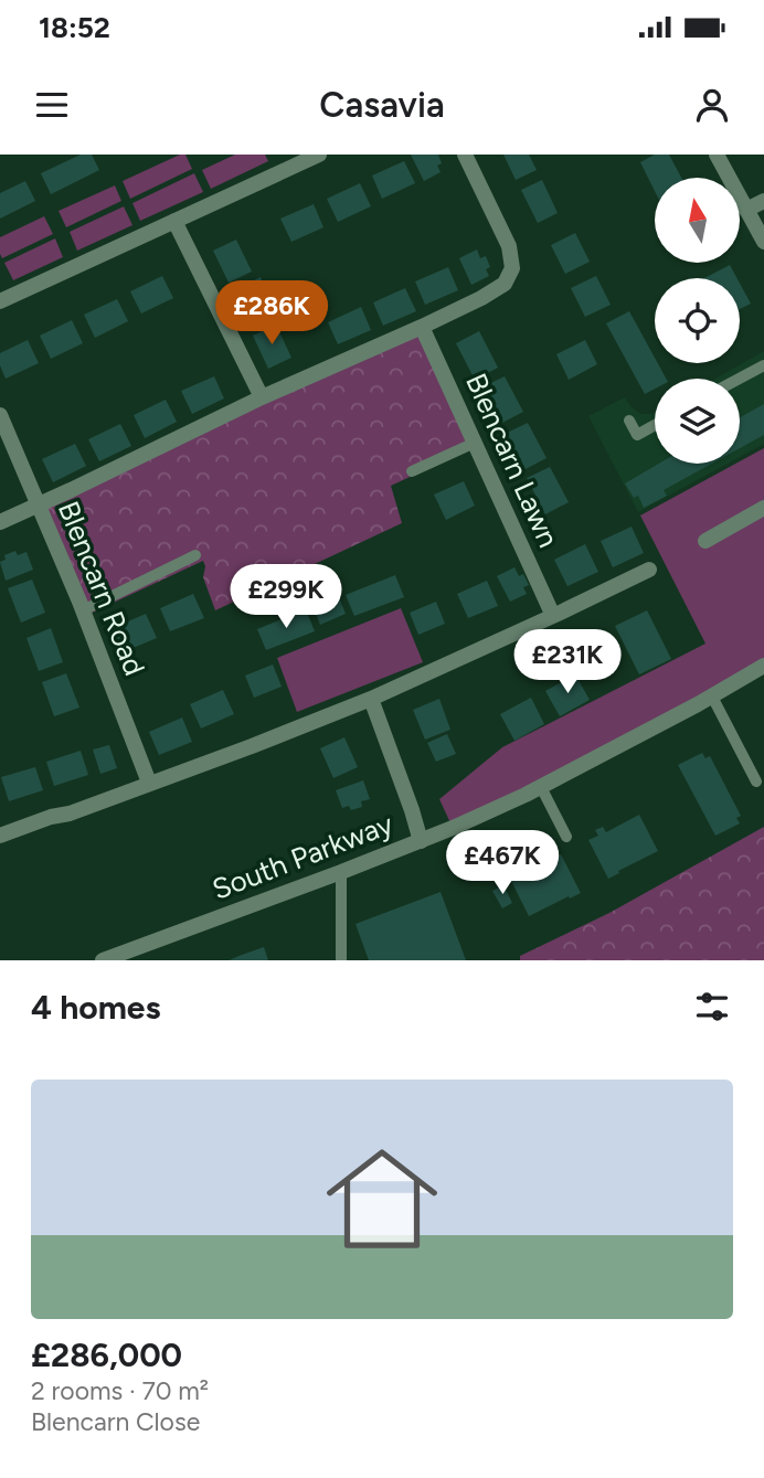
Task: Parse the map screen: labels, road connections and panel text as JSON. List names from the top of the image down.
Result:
{
  "streets": {
    "street": ["Blencarn Lawn", "Blencarn Road", "South Parkway"]
  },
  "north": "top",
  "page": {
    "status": "18:52",
    "header": "Casavia",
    "price": [
      "£286K",
      "£299K",
      "£231K",
      "£467K"
    ],
    "heading": "4 homes",
    "list": [
      {
        "name": "£286,000",
        "note": "2 rooms · 70 m² · Blencarn Close"
      }
    ]
  }
}
